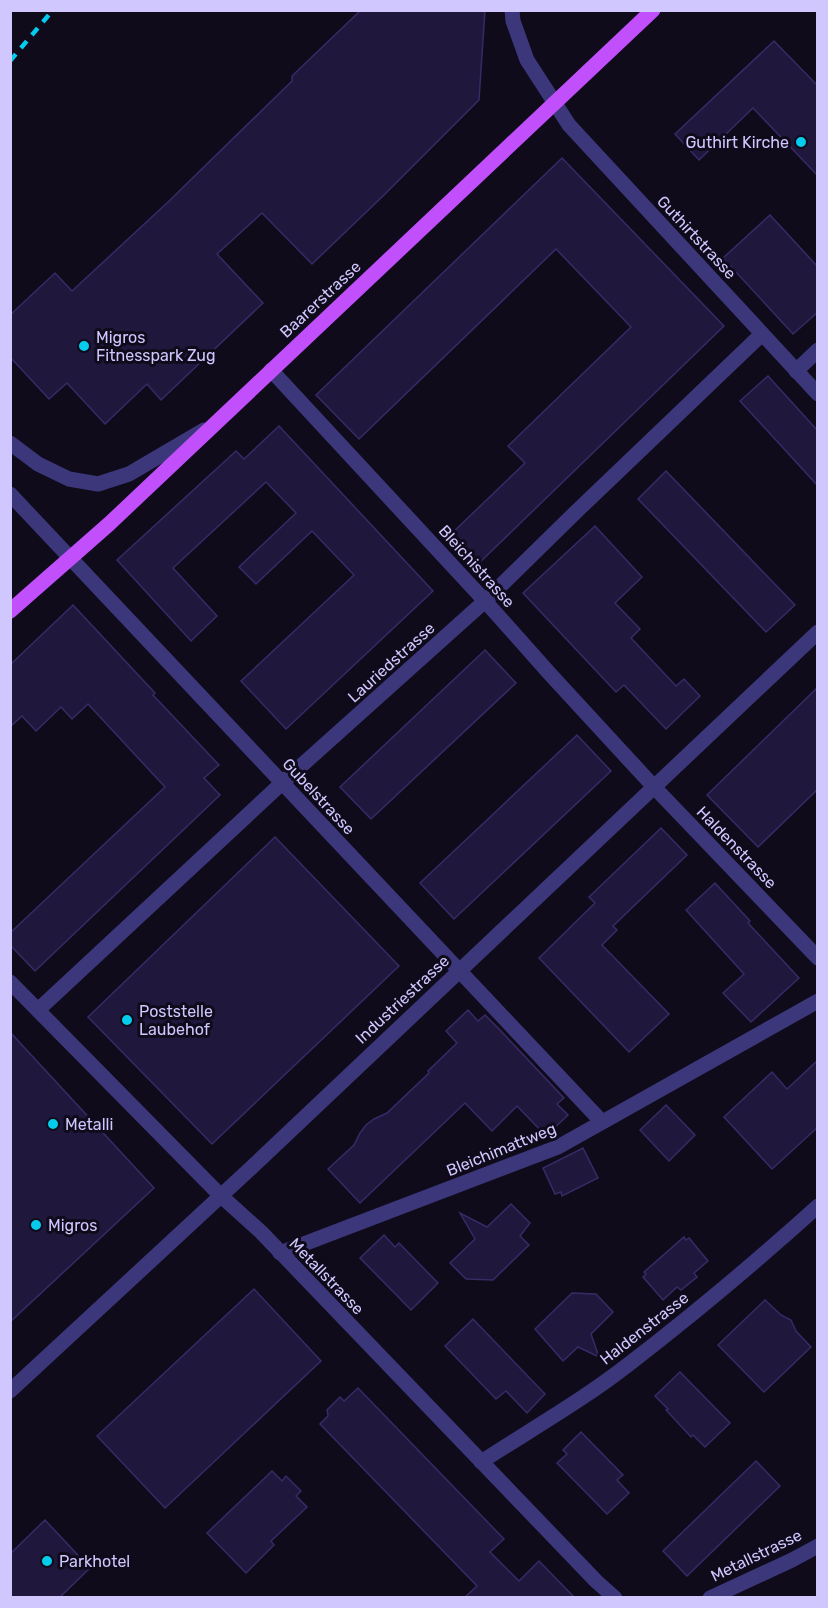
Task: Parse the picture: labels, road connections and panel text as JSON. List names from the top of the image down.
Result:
{
  "streets": {
    "main road": ["Baarerstrasse"],
    "street": [
      "Guthirtstrasse",
      "Bleichistrasse",
      "Lauriedstrasse",
      "Gubelstrasse",
      "Haldenstrasse",
      "Industriestrasse",
      "Bleichimattweg",
      "Metallstrasse"
    ]
  },
  "crossings": [
    ["Guthirtstrasse", "Baarerstrasse"],
    ["Guthirtstrasse", "Lauriedstrasse"],
    ["Baarerstrasse", "Bleichistrasse"],
    ["Baarerstrasse", "Gubelstrasse"],
    ["Bleichistrasse", "Lauriedstrasse"],
    ["Bleichistrasse", "Haldenstrasse"],
    ["Bleichistrasse", "Industriestrasse"],
    ["Lauriedstrasse", "Gubelstrasse"],
    ["Lauriedstrasse", "Metallstrasse"],
    ["Gubelstrasse", "Industriestrasse"],
    ["Gubelstrasse", "Bleichimattweg"],
    ["Haldenstrasse", "Industriestrasse"],
    ["Haldenstrasse", "Metallstrasse"],
    ["Industriestrasse", "Metallstrasse"],
    ["Bleichimattweg", "Metallstrasse"]
  ],
  "places": [
    "Guthirt Kirche",
    "Migros Fitnesspark Zug",
    "Poststelle Laubehof",
    "Metalli",
    "Migros",
    "Parkhotel"
  ]
}
